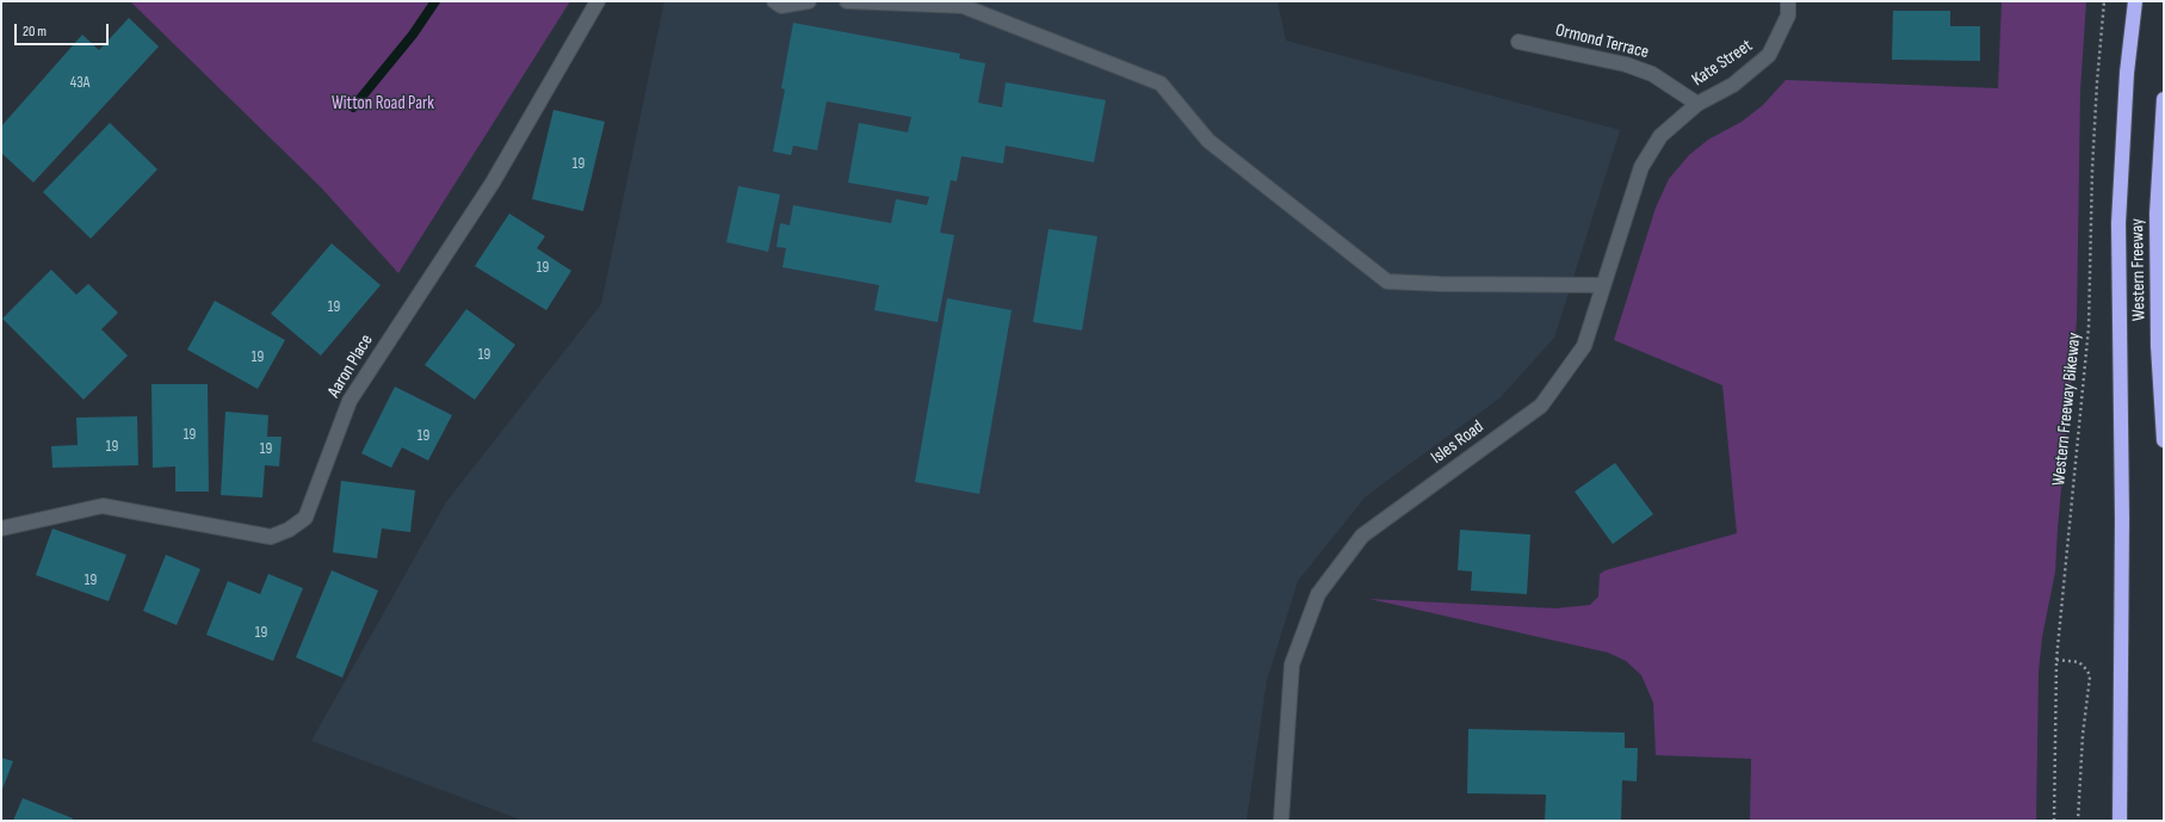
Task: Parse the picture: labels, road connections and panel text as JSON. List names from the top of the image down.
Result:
{
  "streets": {
    "highway": ["Western Freeway"],
    "street": [
      "Ormond Terrace",
      "Kate Street",
      "Aaron Place",
      "Isles Road"
    ],
    "path": ["Western Freeway Bikeway"]
  },
  "crossings": [
    ["Ormond Terrace", "Kate Street"],
    ["Ormond Terrace", "Isles Road"],
    ["Kate Street", "Isles Road"]
  ],
  "parks": ["Witton Road Park"],
  "house_numbers": [
    "43A",
    "19",
    "19",
    "19",
    "19",
    "19",
    "19",
    "19",
    "19",
    "19",
    "19",
    "19"
  ],
  "scale_bar": "20 m"
}
